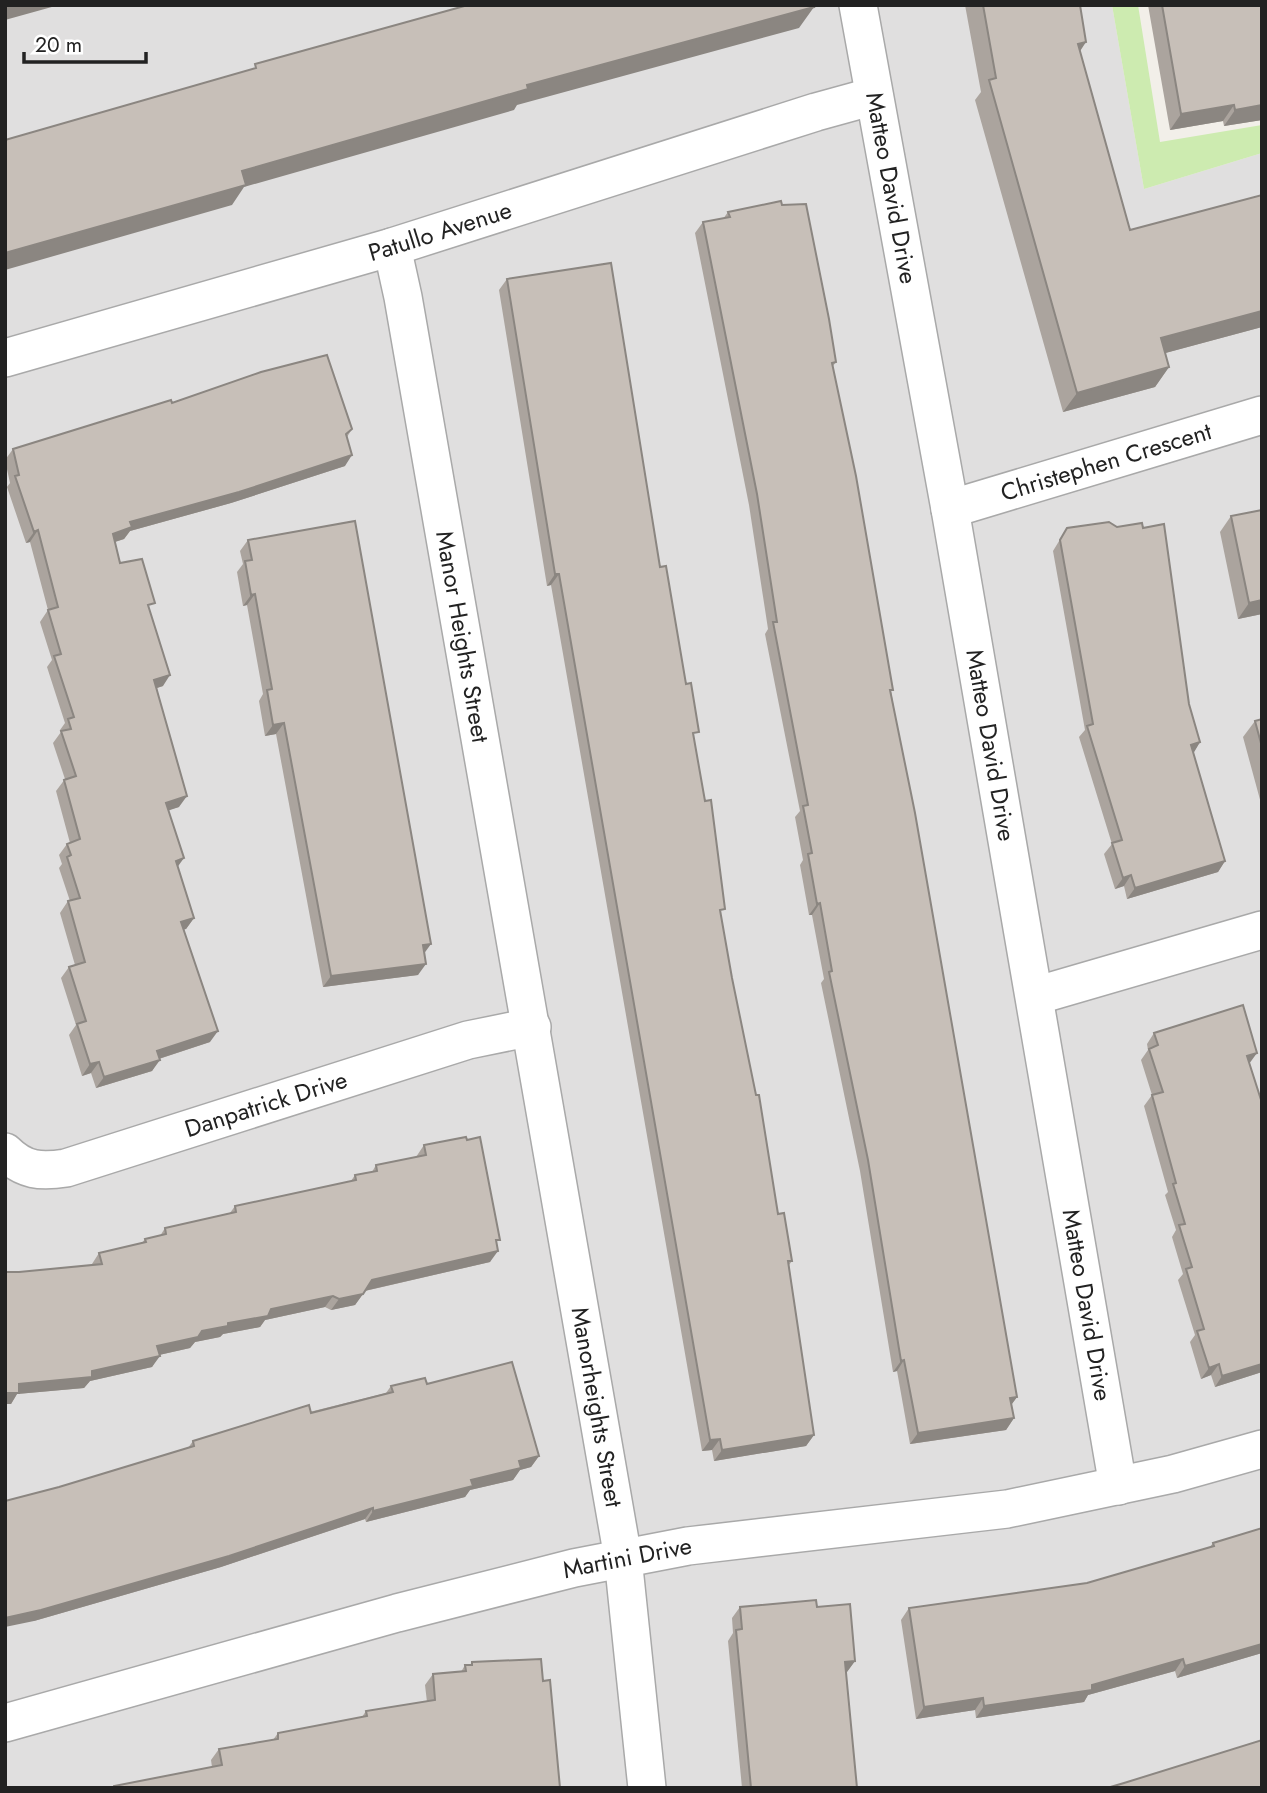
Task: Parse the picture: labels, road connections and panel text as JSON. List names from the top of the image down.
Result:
{
  "streets": {
    "street": [
      "Matteo David Drive",
      "Patullo Avenue",
      "Christephen Crescent",
      "Manor Heights Street",
      "Danpatrick Drive",
      "Manorheights Street",
      "Martini Drive"
    ]
  },
  "crossings": [
    ["Matteo David Drive", "Patullo Avenue"],
    ["Matteo David Drive", "Christephen Crescent"],
    ["Matteo David Drive", "Martini Drive"],
    ["Patullo Avenue", "Manor Heights Street"],
    ["Manor Heights Street", "Danpatrick Drive"],
    ["Manor Heights Street", "Manorheights Street"],
    ["Danpatrick Drive", "Manorheights Street"],
    ["Manorheights Street", "Martini Drive"]
  ],
  "scale_bar": "20 m"
}
